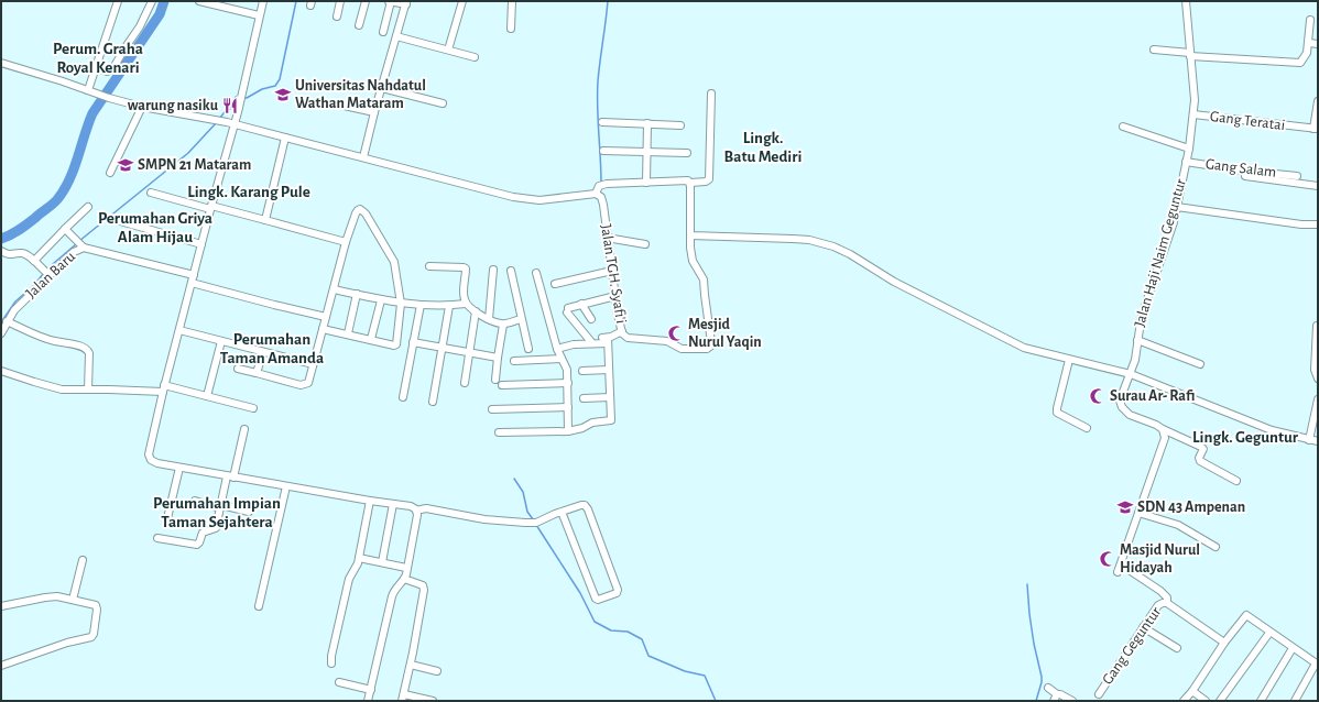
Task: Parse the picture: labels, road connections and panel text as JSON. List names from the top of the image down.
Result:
{
  "streets": {
    "street": [
      "Gang Teratai",
      "Gang Salam",
      "Jalan Haji Naim Geguntur",
      "Jalan TGH. Syafi'i",
      "Jalan Baru",
      "Gang Geguntur"
    ]
  },
  "crossings": [
    ["Gang Teratai", "Jalan Haji Naim Geguntur"],
    ["Gang Salam", "Jalan Haji Naim Geguntur"]
  ],
  "districts": [
    "Perum. Graha Royal Kenari",
    "Lingk. Batu Mediri",
    "Lingk. Karang Pule",
    "Perumahan Griya Alam Hijau",
    "Perumahan Taman Amanda",
    "Lingk. Geguntur",
    "Perumahan Impian Taman Sejahtera"
  ],
  "places": {
    "school or university": ["Universitas Nahdatul Wathan Mataram", "SMPN 21 Mataram", "SDN 43 Ampenan"],
    "restaurant": ["warung nasiku"],
    "mosque": ["Mesjid Nurul Yaqin", "Surau Ar- Rafi", "Masjid Nurul Hidayah"]
  }
}
